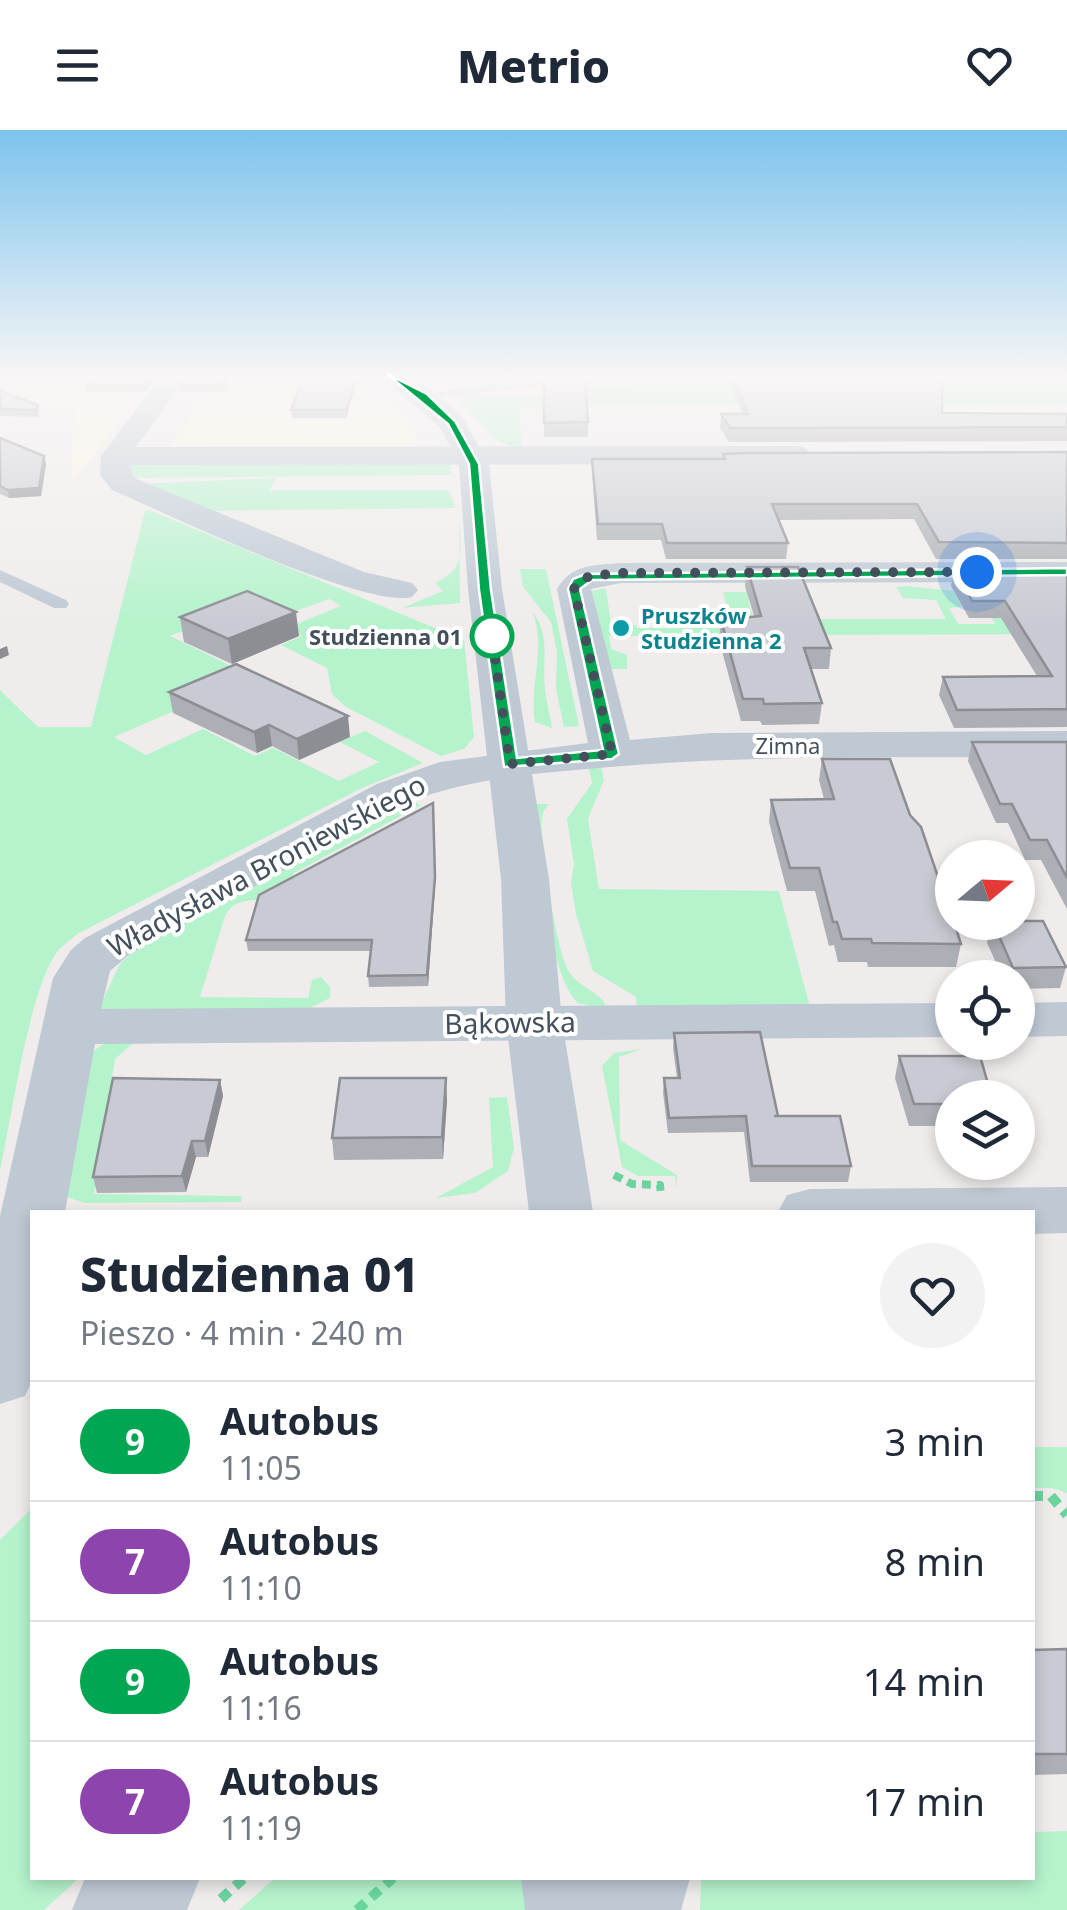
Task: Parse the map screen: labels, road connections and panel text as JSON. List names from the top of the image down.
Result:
{
  "streets": {
    "street": ["Zimna", "Władysława Broniewskiego", "Bąkowska"]
  },
  "crossings": [
    ["Zimna", "Władysława Broniewskiego"],
    ["Władysława Broniewskiego", "Bąkowska"]
  ],
  "places": ["Pruszków Studzienna 2", "Studzienna 01"],
  "lines": ["bus line 9"],
  "north": "right",
  "page": {
    "header": "Metrio",
    "heading": ["Studzienna 01", "Pieszo · 4 min · 240 m"],
    "list": [
      {
        "mark": "9",
        "name": "Autobus",
        "note": "11:05",
        "value": "3 min"
      },
      {
        "mark": "7",
        "name": "Autobus",
        "note": "11:10",
        "value": "8 min"
      },
      {
        "mark": "9",
        "name": "Autobus",
        "note": "11:16",
        "value": "14 min"
      },
      {
        "mark": "7",
        "name": "Autobus",
        "note": "11:19",
        "value": "17 min"
      }
    ]
  }
}
